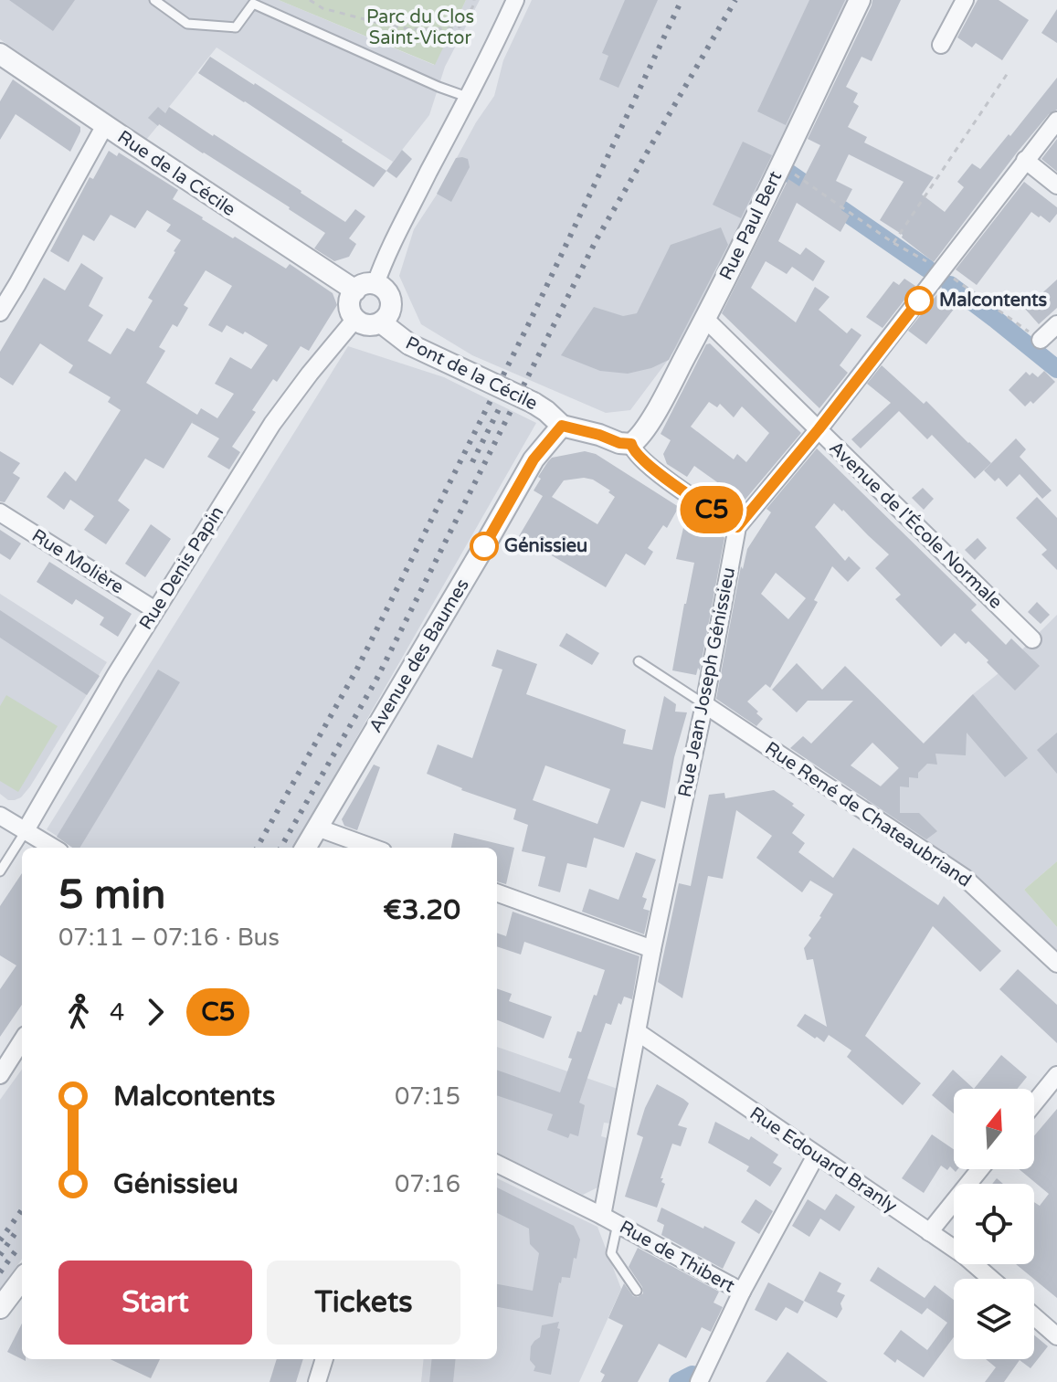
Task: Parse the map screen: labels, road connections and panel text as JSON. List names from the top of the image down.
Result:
{
  "streets": {
    "street": [
      "Rue de la Cécile",
      "Rue Paul Bert",
      "Pont de la Cécile",
      "Avenue de l'École Normale",
      "Rue Molière",
      "Rue Denis Papin",
      "Avenue des Baumes",
      "Rue Jean Joseph Génissieu",
      "Rue René de Chateaubriand",
      "Rue Edouard Branly",
      "Rue de Thibert"
    ]
  },
  "crossings": [
    ["Rue de la Cécile", "Pont de la Cécile"],
    ["Rue de la Cécile", "Rue Denis Papin"],
    ["Rue Paul Bert", "Avenue de l'École Normale"],
    ["Pont de la Cécile", "Rue Denis Papin"],
    ["Pont de la Cécile", "Avenue des Baumes"],
    ["Avenue de l'École Normale", "Rue Jean Joseph Génissieu"],
    ["Rue Molière", "Rue Denis Papin"],
    ["Rue Jean Joseph Génissieu", "Rue René de Chateaubriand"],
    ["Rue Jean Joseph Génissieu", "Rue Edouard Branly"],
    ["Rue Jean Joseph Génissieu", "Rue de Thibert"]
  ],
  "parks": ["Parc du Clos Saint-Victor"],
  "places": ["Malcontents", "Génissieu"],
  "lines": ["bus line C5"],
  "north": "top",
  "page": {
    "on_map": "C5",
    "heading": ["5 min", "07:11 – 07:16 · Bus", "€3.20"],
    "legs": ["4", "C5"],
    "list": [
      {
        "name": "Malcontents",
        "value": "07:15"
      },
      {
        "name": "Génissieu",
        "value": "07:16"
      }
    ],
    "buttons": ["Start", "Tickets"]
  }
}
